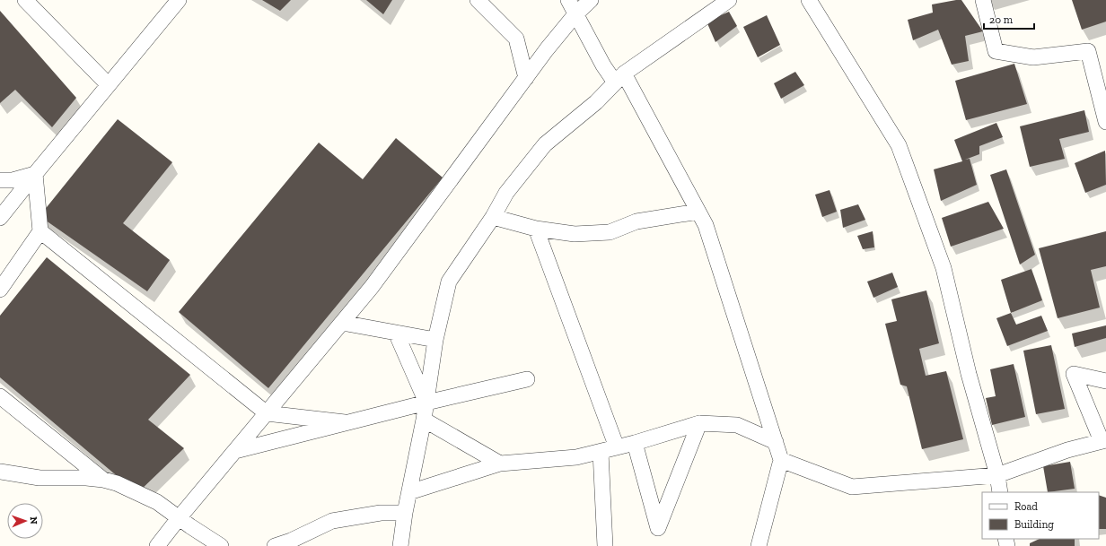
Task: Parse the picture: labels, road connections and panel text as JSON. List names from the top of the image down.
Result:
{
  "legend": ["Road", "Building"],
  "scale_bar": "20 m",
  "north": "right"
}
